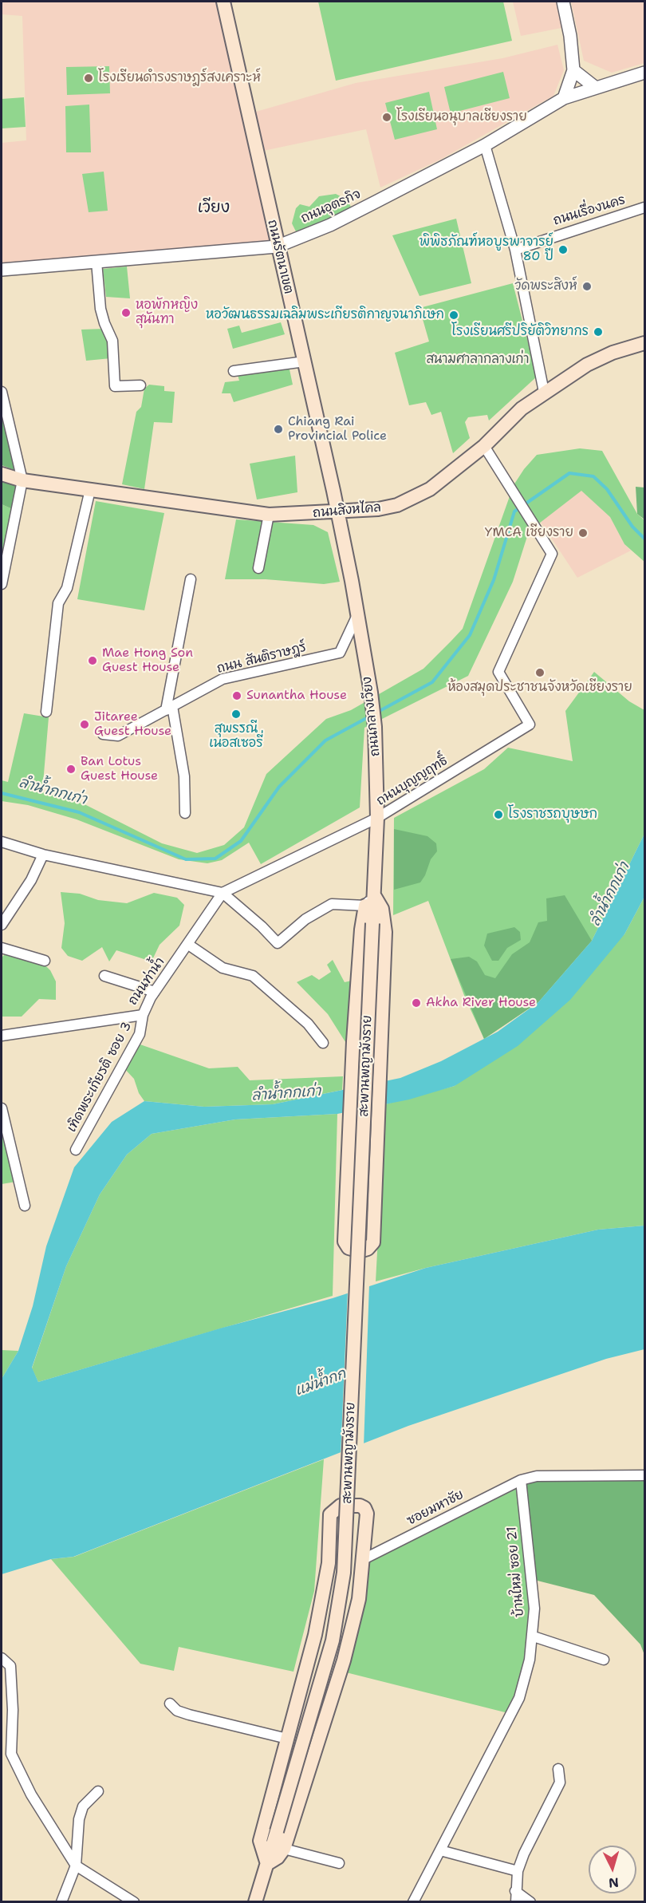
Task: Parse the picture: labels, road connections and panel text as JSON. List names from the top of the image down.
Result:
{
  "streets": {
    "main road": [
      "ถนนรัตนาเขต",
      "ถนนสิงหไคล",
      "ถนนกลางเวียง",
      "สะพานพญามังราย"
    ],
    "street": [
      "ถนนอุตรกิจ",
      "ถนนเรื่องนคร",
      "ถนน สันติราษฎร์",
      "ถนนบุญญฤทธิ์",
      "ถนนท่าน้ำ",
      "เทิดพระเกียรติ ซอย 3",
      "ซอยมหาชัย",
      "บ้านใหม่ ซอย 21"
    ]
  },
  "crossings": [
    ["ถนนอุตรกิจ", "ถนนรัตนาเขต"],
    ["ถนนรัตนาเขต", "ถนนสิงหไคล"],
    ["ถนนรัตนาเขต", "ถนนกลางเวียง"],
    ["ถนนสิงหไคล", "ถนนกลางเวียง"],
    ["ถนนสิงหไคล", "ถนนบุญญฤทธิ์"],
    ["ถนน สันติราษฎร์", "ถนนกลางเวียง"],
    ["ถนนกลางเวียง", "ถนนบุญญฤทธิ์"],
    ["ถนนกลางเวียง", "สะพานพญามังราย"],
    ["ถนนบุญญฤทธิ์", "ถนนท่าน้ำ"],
    ["ถนนท่าน้ำ", "เทิดพระเกียรติ ซอย 3"],
    ["ซอยมหาชัย", "บ้านใหม่ ซอย 21"]
  ],
  "districts": ["เวียง"],
  "water": ["ลำน้ำกกเก่า", "แม่น้ำกก"],
  "parks": ["สนามศาลากลางเก่า"],
  "places": [
    "โรงเรียนดำรงราษฎร์สงเคราะห์",
    "โรงเรียนอนุบาลเชียงราย",
    "พิพิธภัณฑ์หอบูรพาจารย์ 80 ปี",
    "วัดพระสิงห์",
    "หอพักหญิง สุนันทา",
    "หอวัฒนธรรมเฉลิมพระเกียรติกาญจนาภิเษก",
    "โรงเรียนศรีปริยัติวิทยากร",
    "Chiang Rai Provincial Police",
    "YMCA เชียงราย",
    "Mae Hong Son Guest House",
    "ห้องสมุดประชาชนจังหวัดเชียงราย",
    "Sunantha House",
    "สุพรรณี เนอสเซอรี่",
    "Jitaree Guest House",
    "Ban Lotus Guest House",
    "โรงราชรถบุษษก",
    "Akha River House"
  ],
  "north": "bottom"
}
